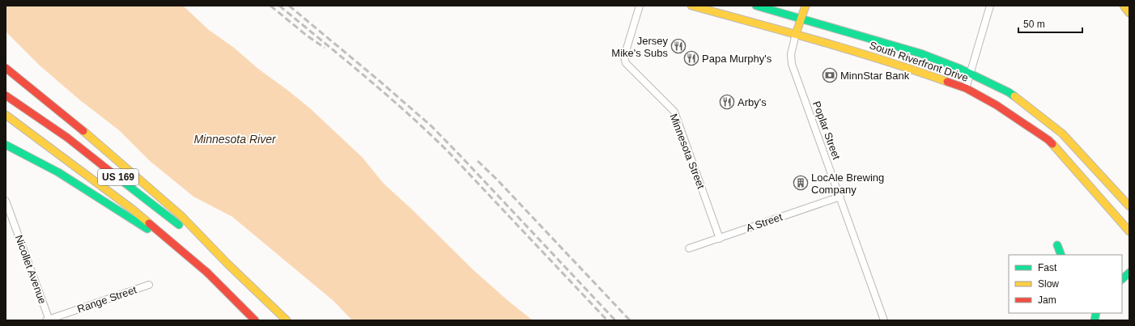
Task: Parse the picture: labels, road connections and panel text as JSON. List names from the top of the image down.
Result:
{
  "streets": {
    "main road": ["South Riverfront Drive", "Poplar Street", "US 169"],
    "street": [
      "Minnesota Street",
      "A Street",
      "Nicollet Avenue",
      "Range Street"
    ]
  },
  "crossings": [
    ["South Riverfront Drive", "Poplar Street"],
    ["Poplar Street", "A Street"],
    ["Minnesota Street", "A Street"],
    ["Nicollet Avenue", "Range Street"]
  ],
  "water": ["Minnesota River"],
  "places": {
    "restaurant": ["Jersey Mike's Subs", "Papa Murphy's", "Arby's"],
    "bank": ["MinnStar Bank"],
    "building": ["LocAle Brewing Company"]
  },
  "legend": ["Fast", "Slow", "Jam"],
  "scale_bar": "50 m"
}
